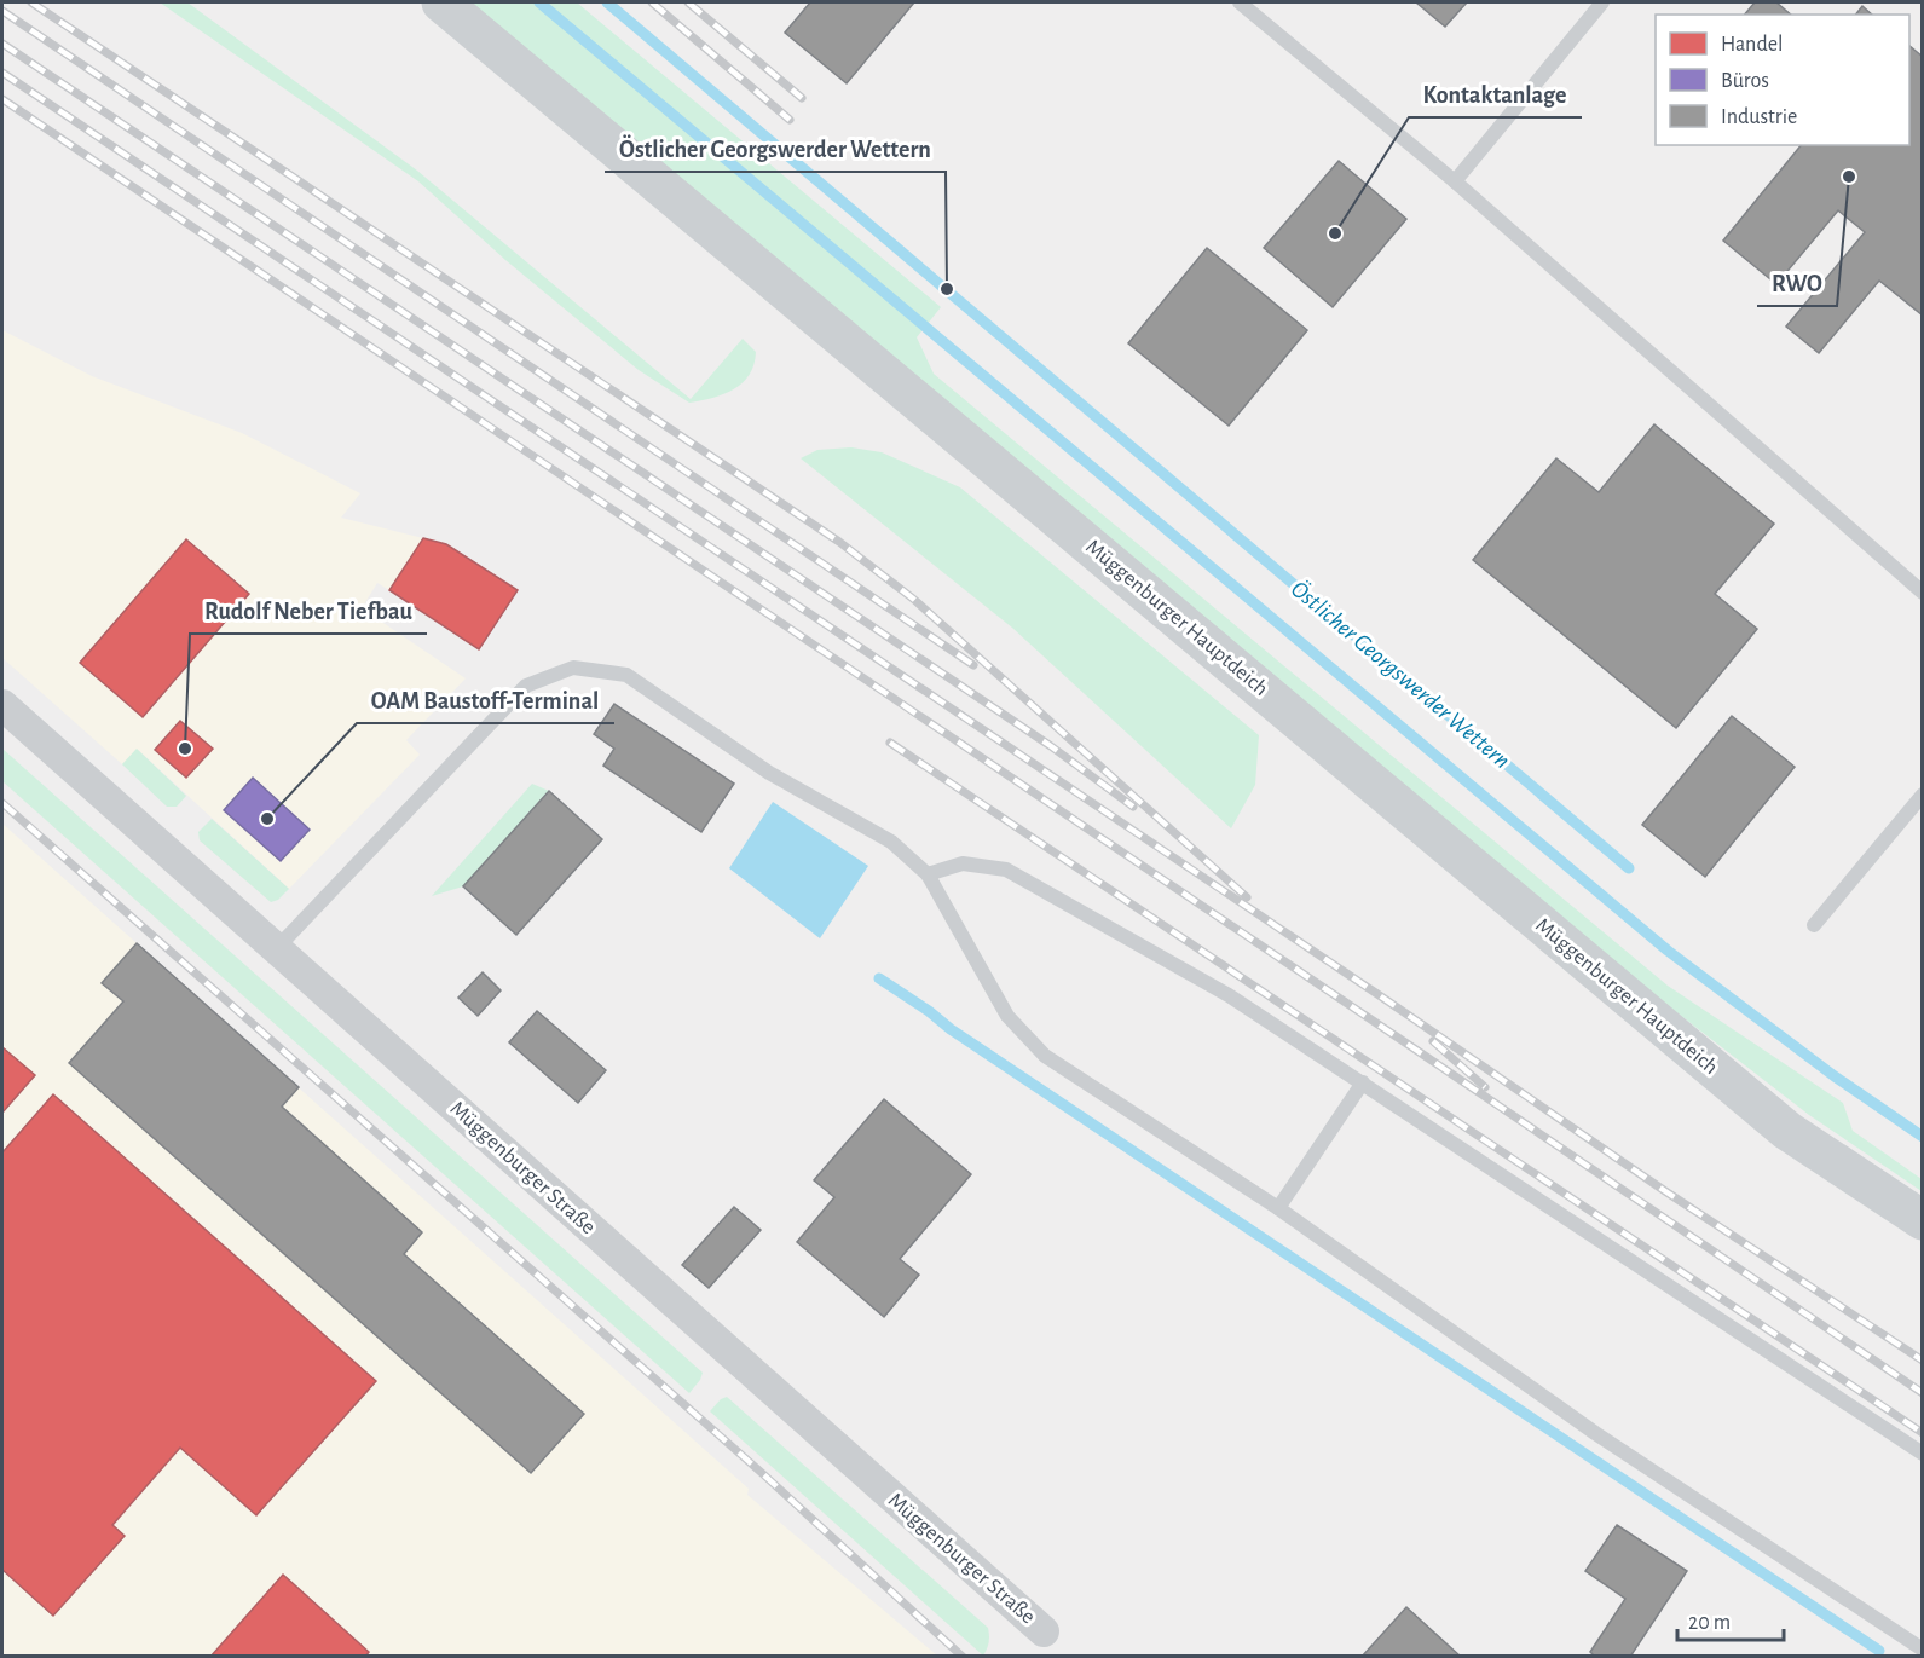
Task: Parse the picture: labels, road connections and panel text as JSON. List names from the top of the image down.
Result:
{
  "streets": {
    "street": ["Müggenburger Hauptdeich", "Müggenburger Straße"]
  },
  "water": ["Östlicher Georgswerder Wettern"],
  "places": [
    "RWO",
    "Kontaktanlage",
    "Östlicher Georgswerder Wettern",
    "Rudolf Neber Tiefbau",
    "OAM Baustoff-Terminal"
  ],
  "legend": ["Handel", "Büros", "Industrie"],
  "scale_bar": "20 m"
}
